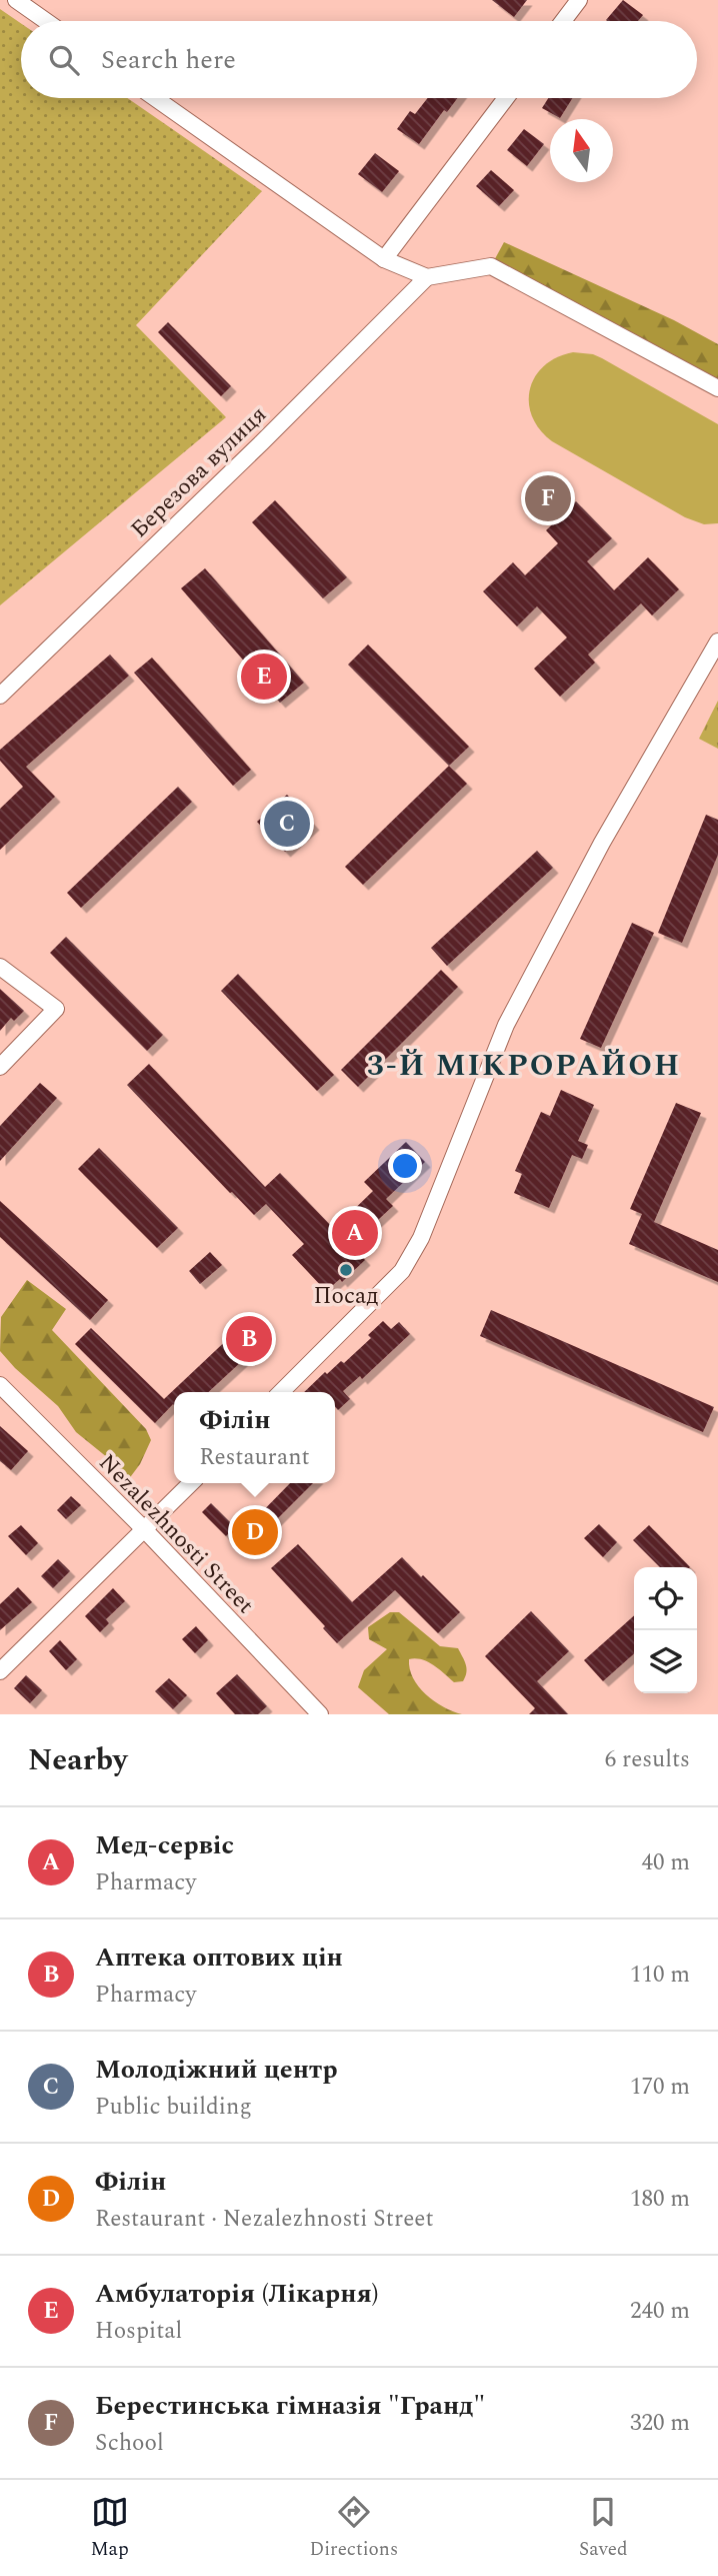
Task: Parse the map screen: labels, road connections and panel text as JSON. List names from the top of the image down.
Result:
{
  "streets": {
    "street": ["Березова вулиця", "Nezalezhnosti Street"]
  },
  "districts": ["3-Й МІКРОРАЙОН"],
  "places": ["Посад"],
  "north": "top",
  "page": {
    "search": "Search here",
    "pins": [
      "F",
      "E",
      "C",
      "A",
      "B",
      "D"
    ],
    "popup": ["Філін", "Restaurant"],
    "heading": ["Nearby", "6 results"],
    "list": [
      {
        "mark": "A",
        "name": "Мед-сервіс",
        "note": "Pharmacy",
        "value": "40 m"
      },
      {
        "mark": "B",
        "name": "Аптека оптових цін",
        "note": "Pharmacy",
        "value": "110 m"
      },
      {
        "mark": "C",
        "name": "Молодіжний центр",
        "note": "Public building",
        "value": "170 m"
      },
      {
        "mark": "D",
        "name": "Філін",
        "note": "Restaurant · Nezalezhnosti Street",
        "value": "180 m"
      },
      {
        "mark": "E",
        "name": "Амбулаторія (Лікарня)",
        "note": "Hospital",
        "value": "240 m"
      },
      {
        "mark": "F",
        "name": "Берестинська гімназія \"Гранд\"",
        "note": "School",
        "value": "320 m"
      }
    ],
    "nav": ["Map", "Directions", "Saved"]
  }
}
